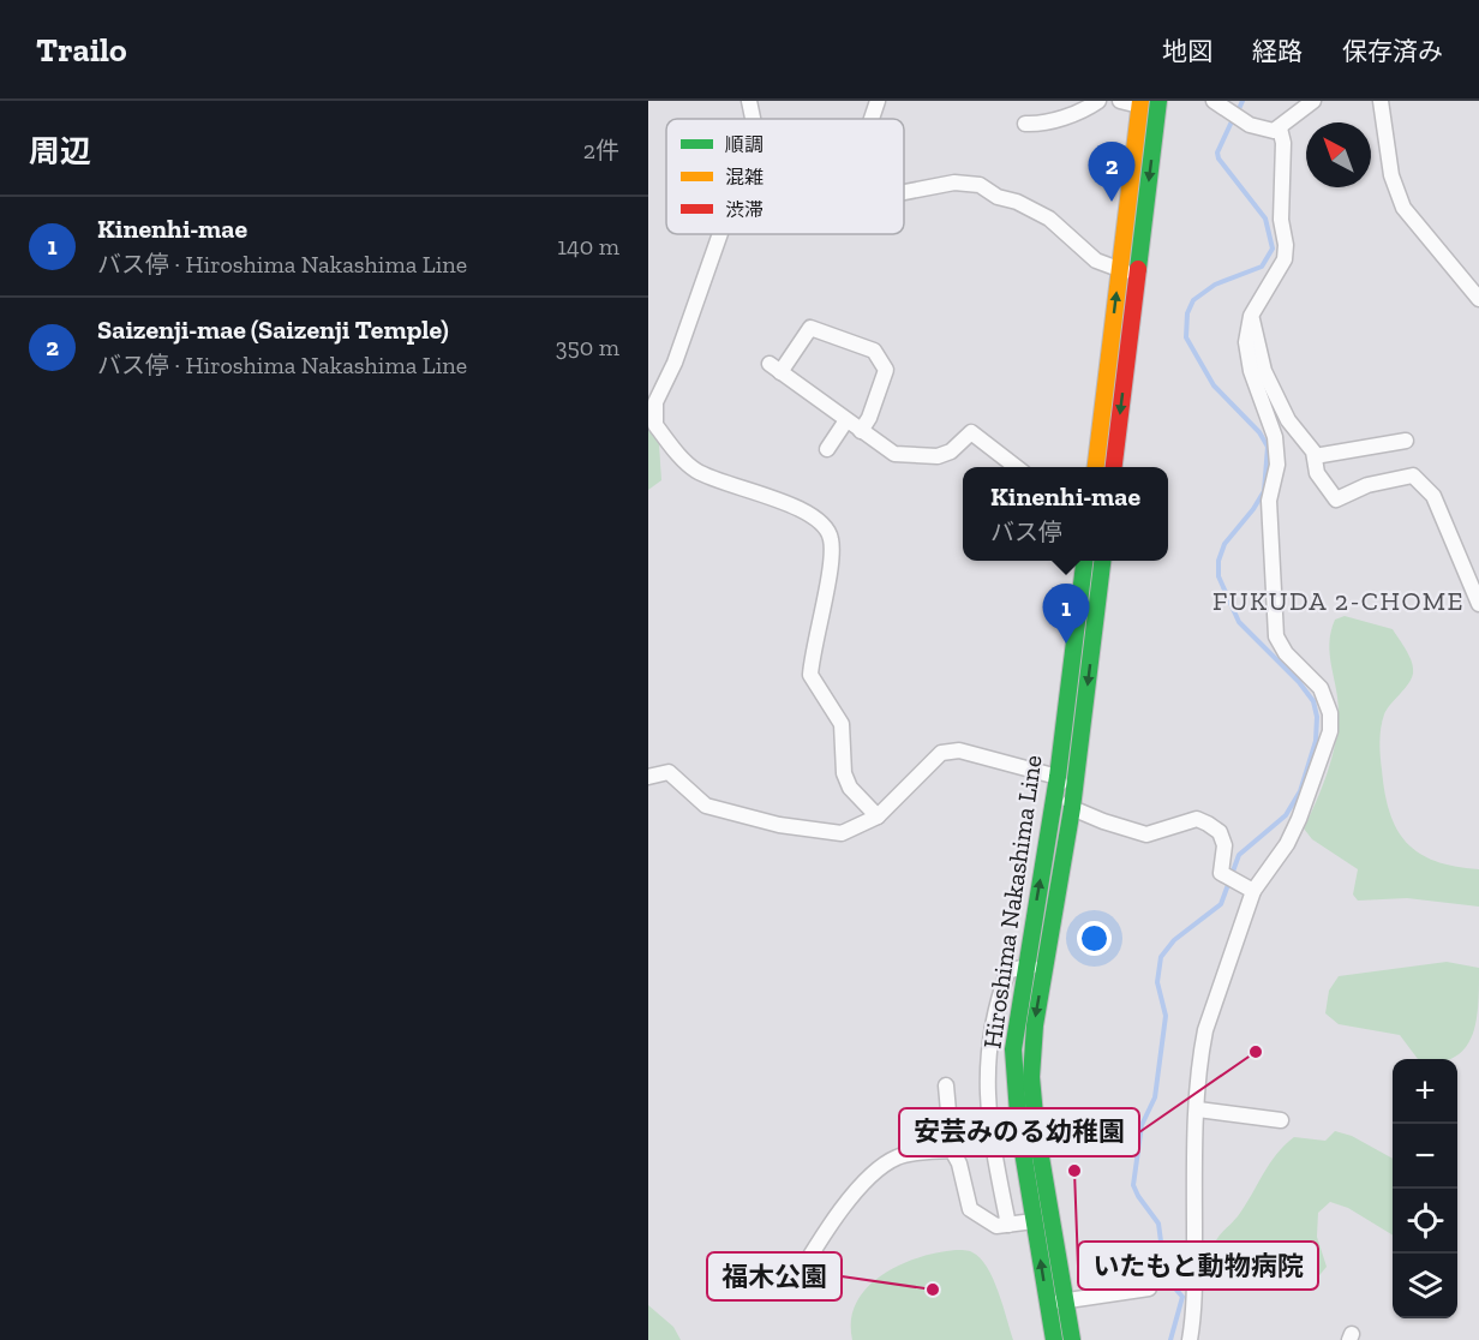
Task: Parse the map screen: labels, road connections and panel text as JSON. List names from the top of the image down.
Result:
{
  "streets": {
    "main road": ["Hiroshima Nakashima Line"]
  },
  "districts": ["FUKUDA 2-CHOME"],
  "places": ["安芸みのる幼稚園", "いたもと動物病院", "福木公園"],
  "legend": ["順調", "混雑", "渋滞"],
  "north": "top left",
  "page": {
    "header": "Trailo",
    "nav": ["地図", "経路", "保存済み"],
    "heading": ["周辺", "2件"],
    "pins": ["2", "1"],
    "list": [
      {
        "mark": "1",
        "name": "Kinenhi-mae",
        "note": "バス停 · Hiroshima Nakashima Line",
        "value": "140 m"
      },
      {
        "mark": "2",
        "name": "Saizenji-mae (Saizenji Temple)",
        "note": "バス停 · Hiroshima Nakashima Line",
        "value": "350 m"
      }
    ],
    "popup": ["Kinenhi-mae", "バス停"],
    "map_buttons": ["+", "−"]
  }
}
